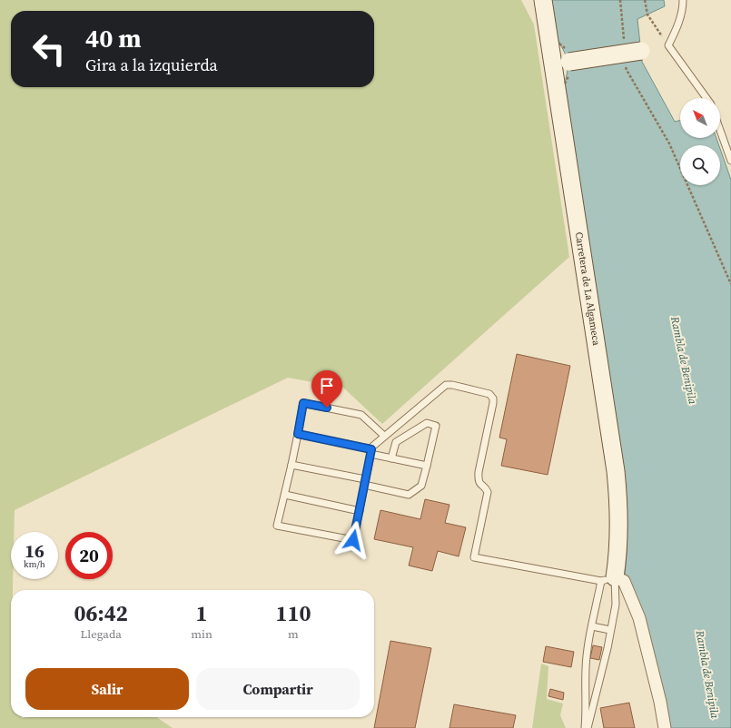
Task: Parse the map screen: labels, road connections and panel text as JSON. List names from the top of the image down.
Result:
{
  "streets": {
    "street": ["Carretera de La Algameca"]
  },
  "water": ["Rambla de Benipila"],
  "north": "top left",
  "page": {
    "turn": ["40 m", "Gira a la izquierda"],
    "speed": "16 km/h",
    "limit": "20",
    "eta": [
      "06:42",
      "Llegada",
      "1",
      "min",
      "110",
      "m"
    ],
    "buttons": ["Salir", "Compartir"]
  }
}
